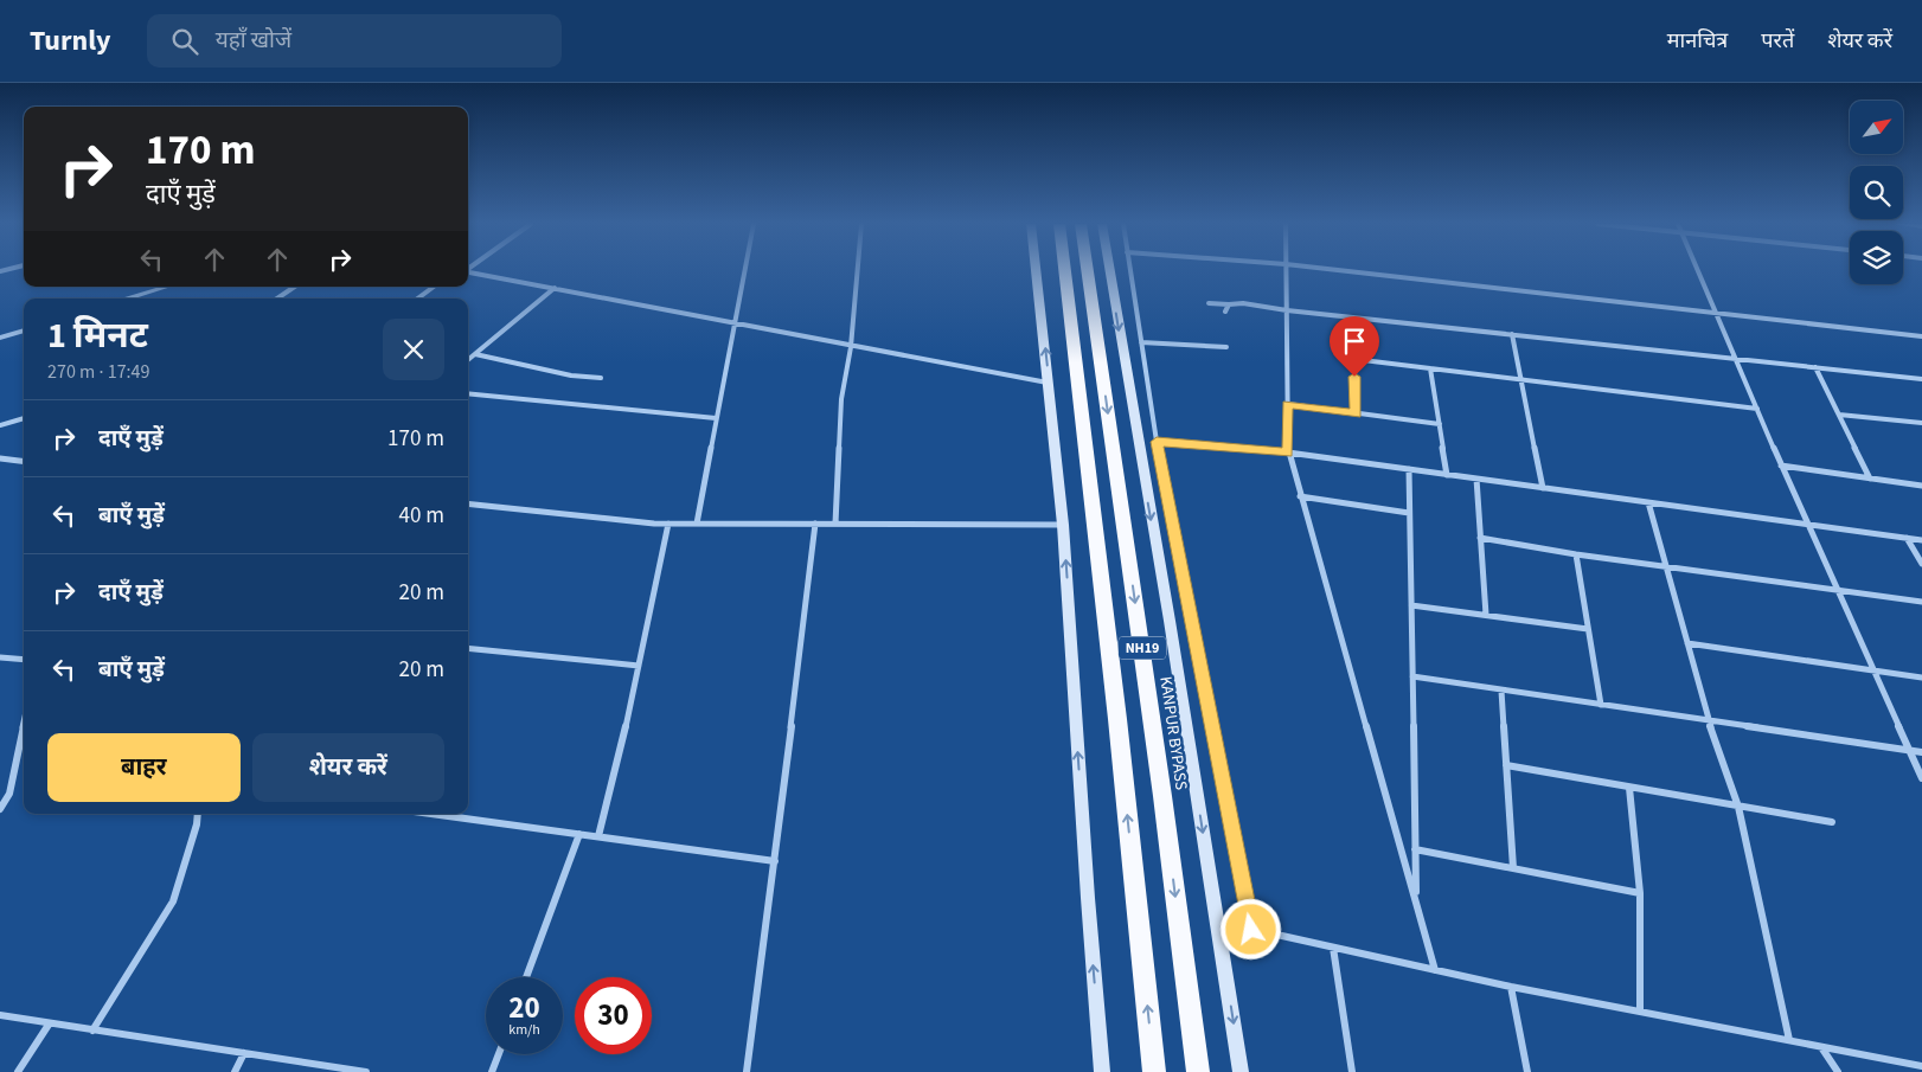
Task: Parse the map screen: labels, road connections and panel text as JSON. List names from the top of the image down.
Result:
{
  "streets": {
    "highway": ["NH19", "KANPUR BYPASS"]
  },
  "north": "top right",
  "page": {
    "header": "Turnly",
    "search": "यहाँ खोजें",
    "nav": ["मानचित्र", "परतें", "शेयर करें"],
    "turn": ["170 m", "दाएँ मुड़ें"],
    "heading": ["1 मिनट", "270 m · 17:49"],
    "list": [
      {
        "name": "दाएँ मुड़ें",
        "value": "170 m"
      },
      {
        "name": "बाएँ मुड़ें",
        "value": "40 m"
      },
      {
        "name": "दाएँ मुड़ें",
        "value": "20 m"
      },
      {
        "name": "बाएँ मुड़ें",
        "value": "20 m"
      }
    ],
    "buttons": ["बाहर", "शेयर करें"],
    "speed": "20 km/h",
    "limit": "30"
  }
}
